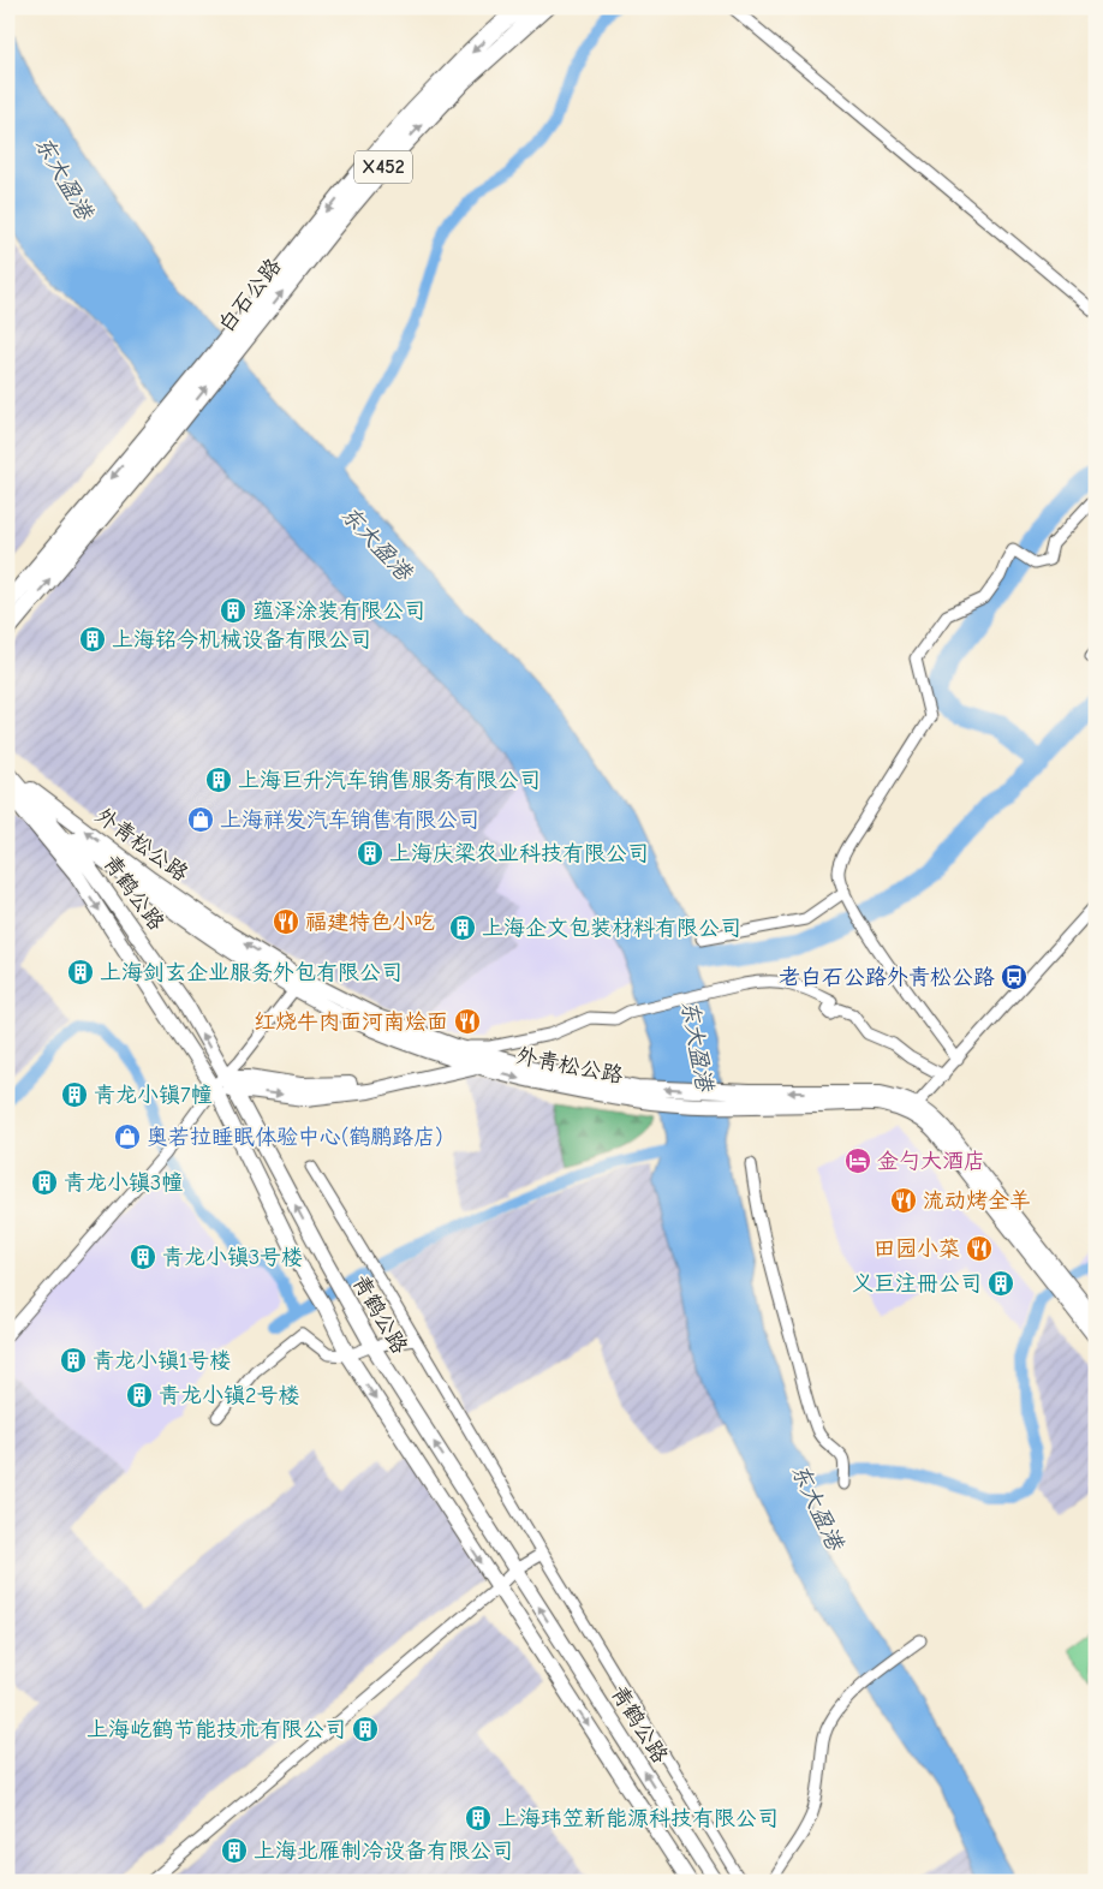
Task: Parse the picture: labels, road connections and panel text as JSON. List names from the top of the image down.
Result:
{
  "streets": {
    "main road": [
      "X452",
      "白石公路",
      "外青松公路",
      "青鹤公路"
    ]
  },
  "crossings": [
    ["外青松公路", "青鹤公路"]
  ],
  "water": ["东大盈港"],
  "places": {
    "building": [
      "蕴泽涂装有限公司",
      "上海铭今机械设备有限公司",
      "上海巨升汽车销售服务有限公司",
      "上海庆梁农业科技有限公司",
      "上海企文包装材料有限公司",
      "上海剑玄企业服务外包有限公司",
      "青龙小镇7幢",
      "青龙小镇3幢",
      "青龙小镇3号楼",
      "义巨注册公司",
      "青龙小镇1号楼",
      "青龙小镇2号楼",
      "上海屹鹤节能技术有限公司",
      "上海玮笠新能源科技有限公司",
      "上海北雁制冷设备有限公司"
    ],
    "shop": ["上海祥发汽车销售有限公司", "奥若拉睡眠体验中心(鹤鹏路店)"],
    "restaurant": [
      "福建特色小吃",
      "红烧牛肉面河南烩面",
      "流动烤全羊",
      "田园小菜"
    ],
    "bus stop": ["老白石公路外青松公路"],
    "hotel": ["金勺大酒店"]
  }
}
